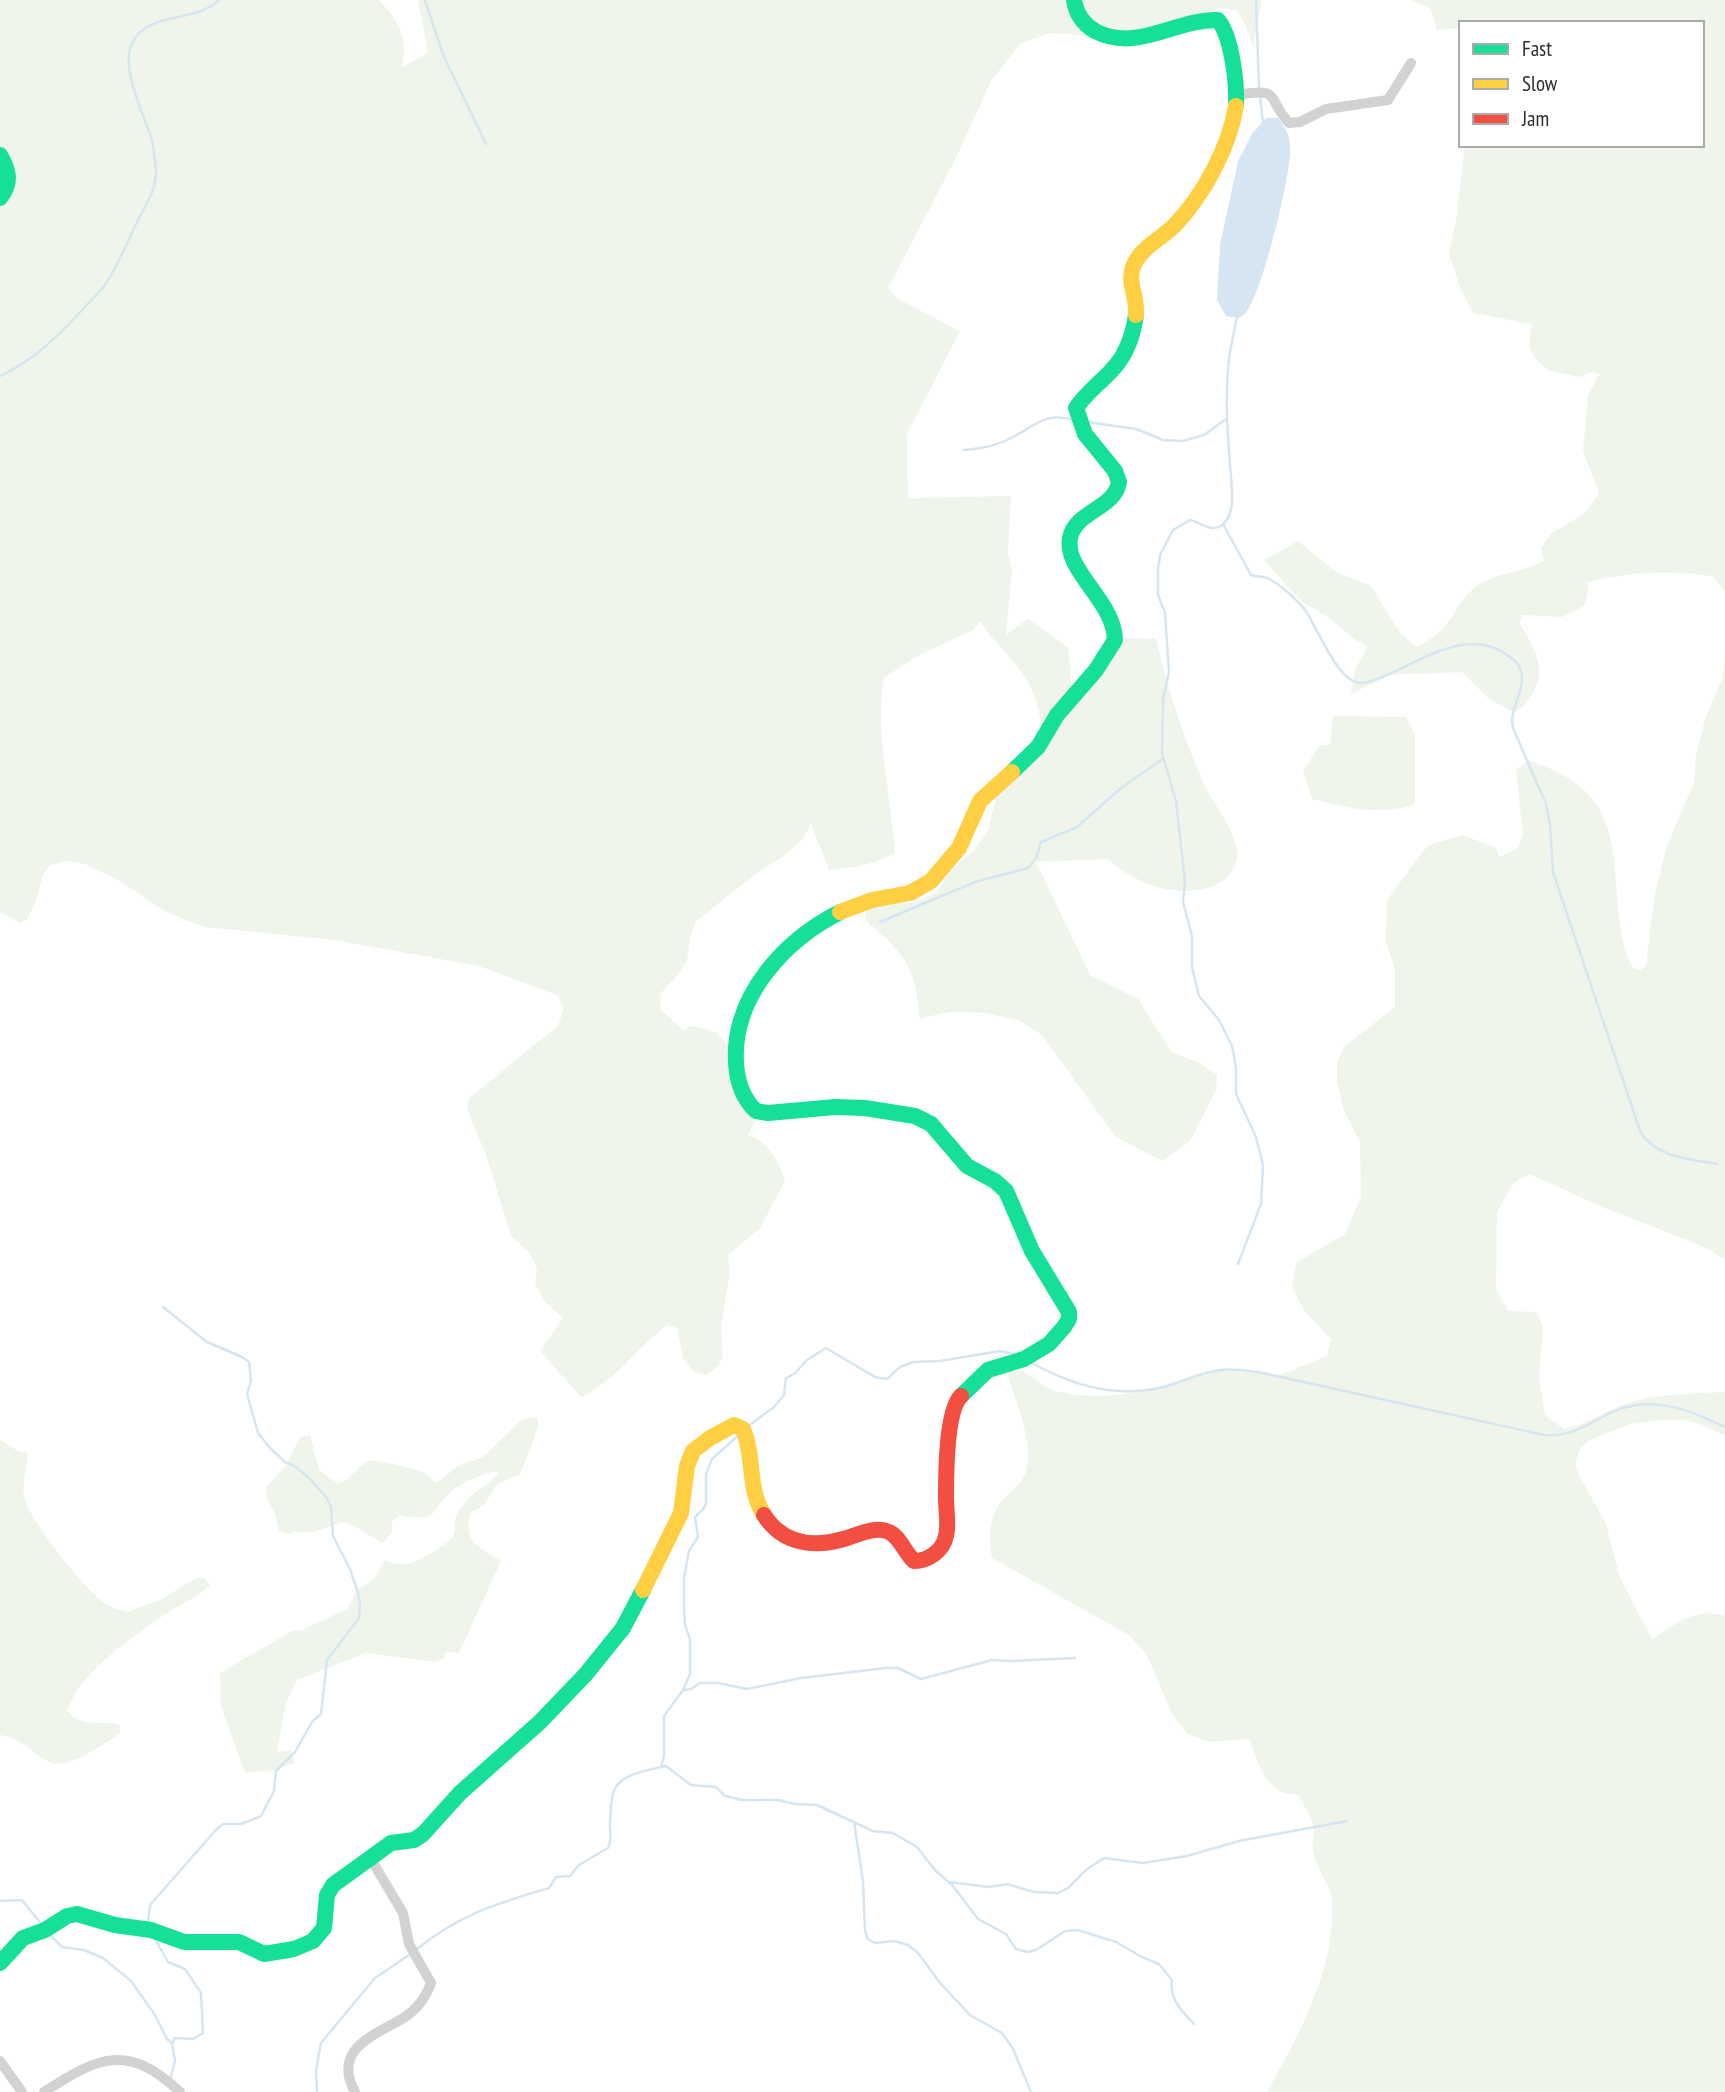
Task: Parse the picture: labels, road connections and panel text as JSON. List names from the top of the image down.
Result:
{
  "legend": ["Fast", "Slow", "Jam"]
}
